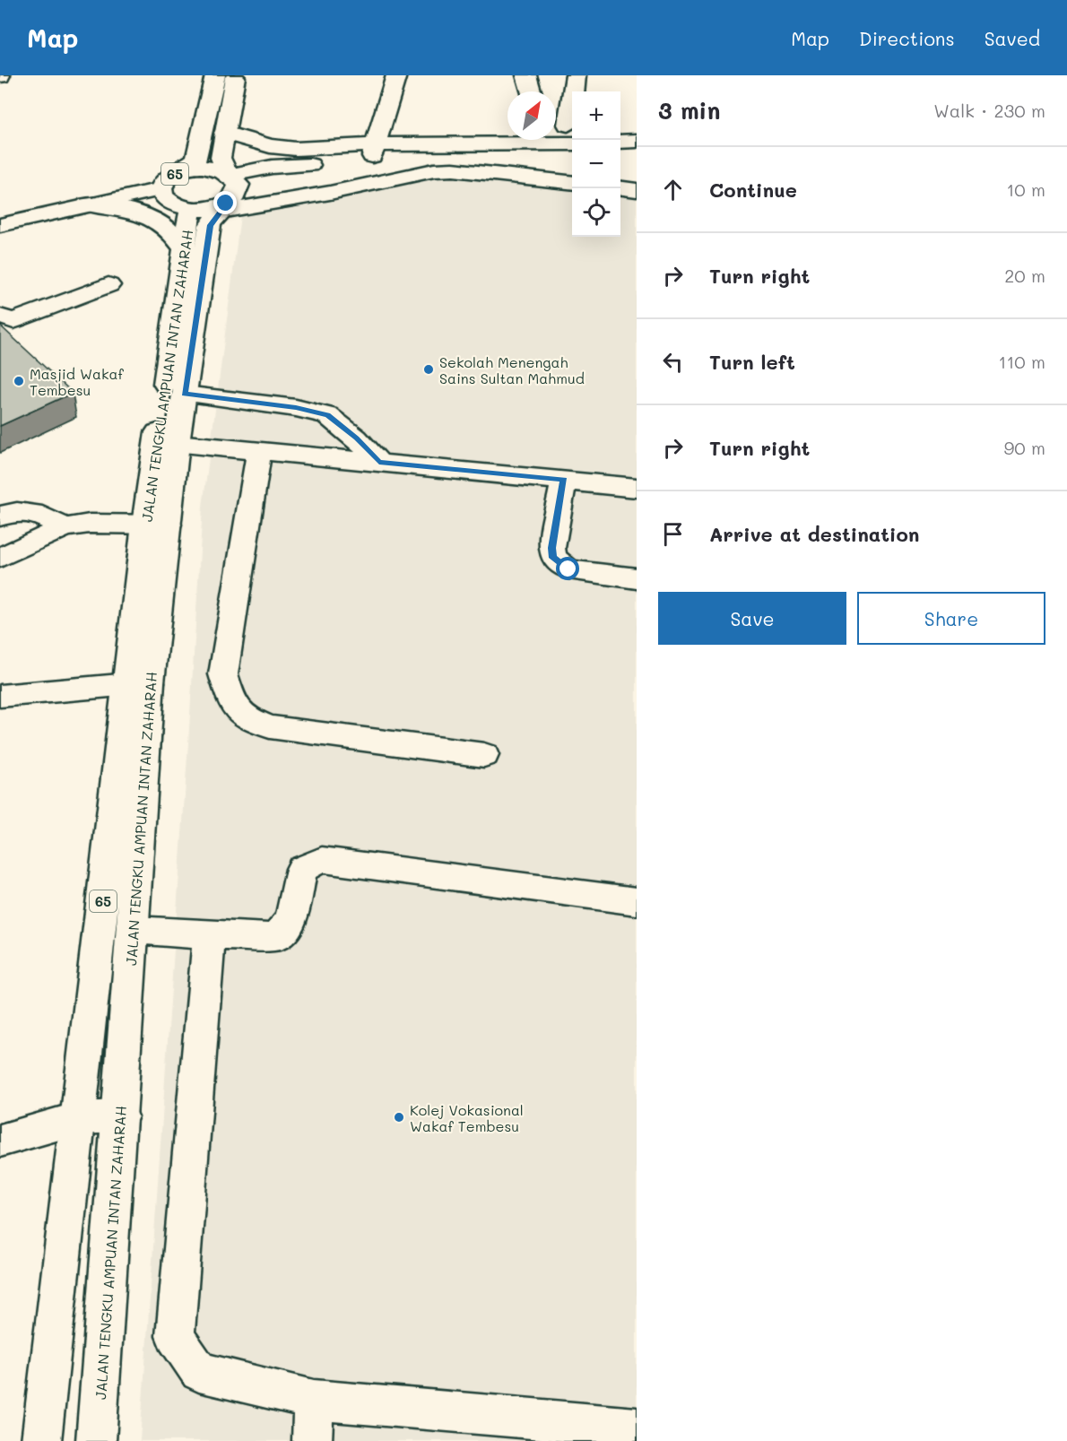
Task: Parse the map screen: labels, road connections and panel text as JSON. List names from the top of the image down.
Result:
{
  "streets": {
    "main road": ["65", "JALAN TENGKU AMPUAN INTAN ZAHARAH"]
  },
  "crossings": [
    ["65", "JALAN TENGKU AMPUAN INTAN ZAHARAH"]
  ],
  "places": ["Sekolah Menengah Sains Sultan Mahmud", "Masjid Wakaf Tembesu", "Kolej Vokasional Wakaf Tembesu"],
  "north": "top right",
  "page": {
    "header": "Map",
    "nav": ["Map", "Directions", "Saved"],
    "heading": ["3 min", "Walk · 230 m"],
    "map_buttons": ["+", "−"],
    "list": [
      ["Continue", "10 m"],
      ["Turn right", "20 m"],
      ["Turn left", "110 m"],
      ["Turn right", "90 m"],
      "Arrive at destination"
    ],
    "buttons": ["Save", "Share"]
  }
}
